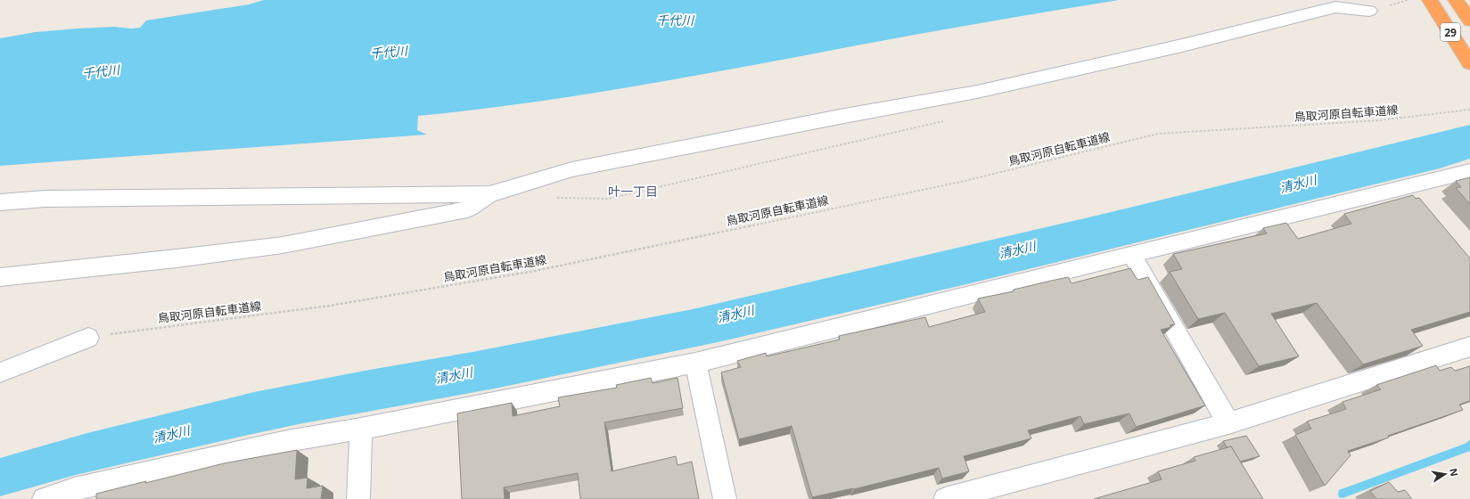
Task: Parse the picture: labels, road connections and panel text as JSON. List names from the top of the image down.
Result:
{
  "streets": {
    "highway": ["29"],
    "path": ["鳥取河原自転車道線"]
  },
  "districts": ["叶一丁目"],
  "water": ["千代川", "清水川"],
  "north": "right"
}
